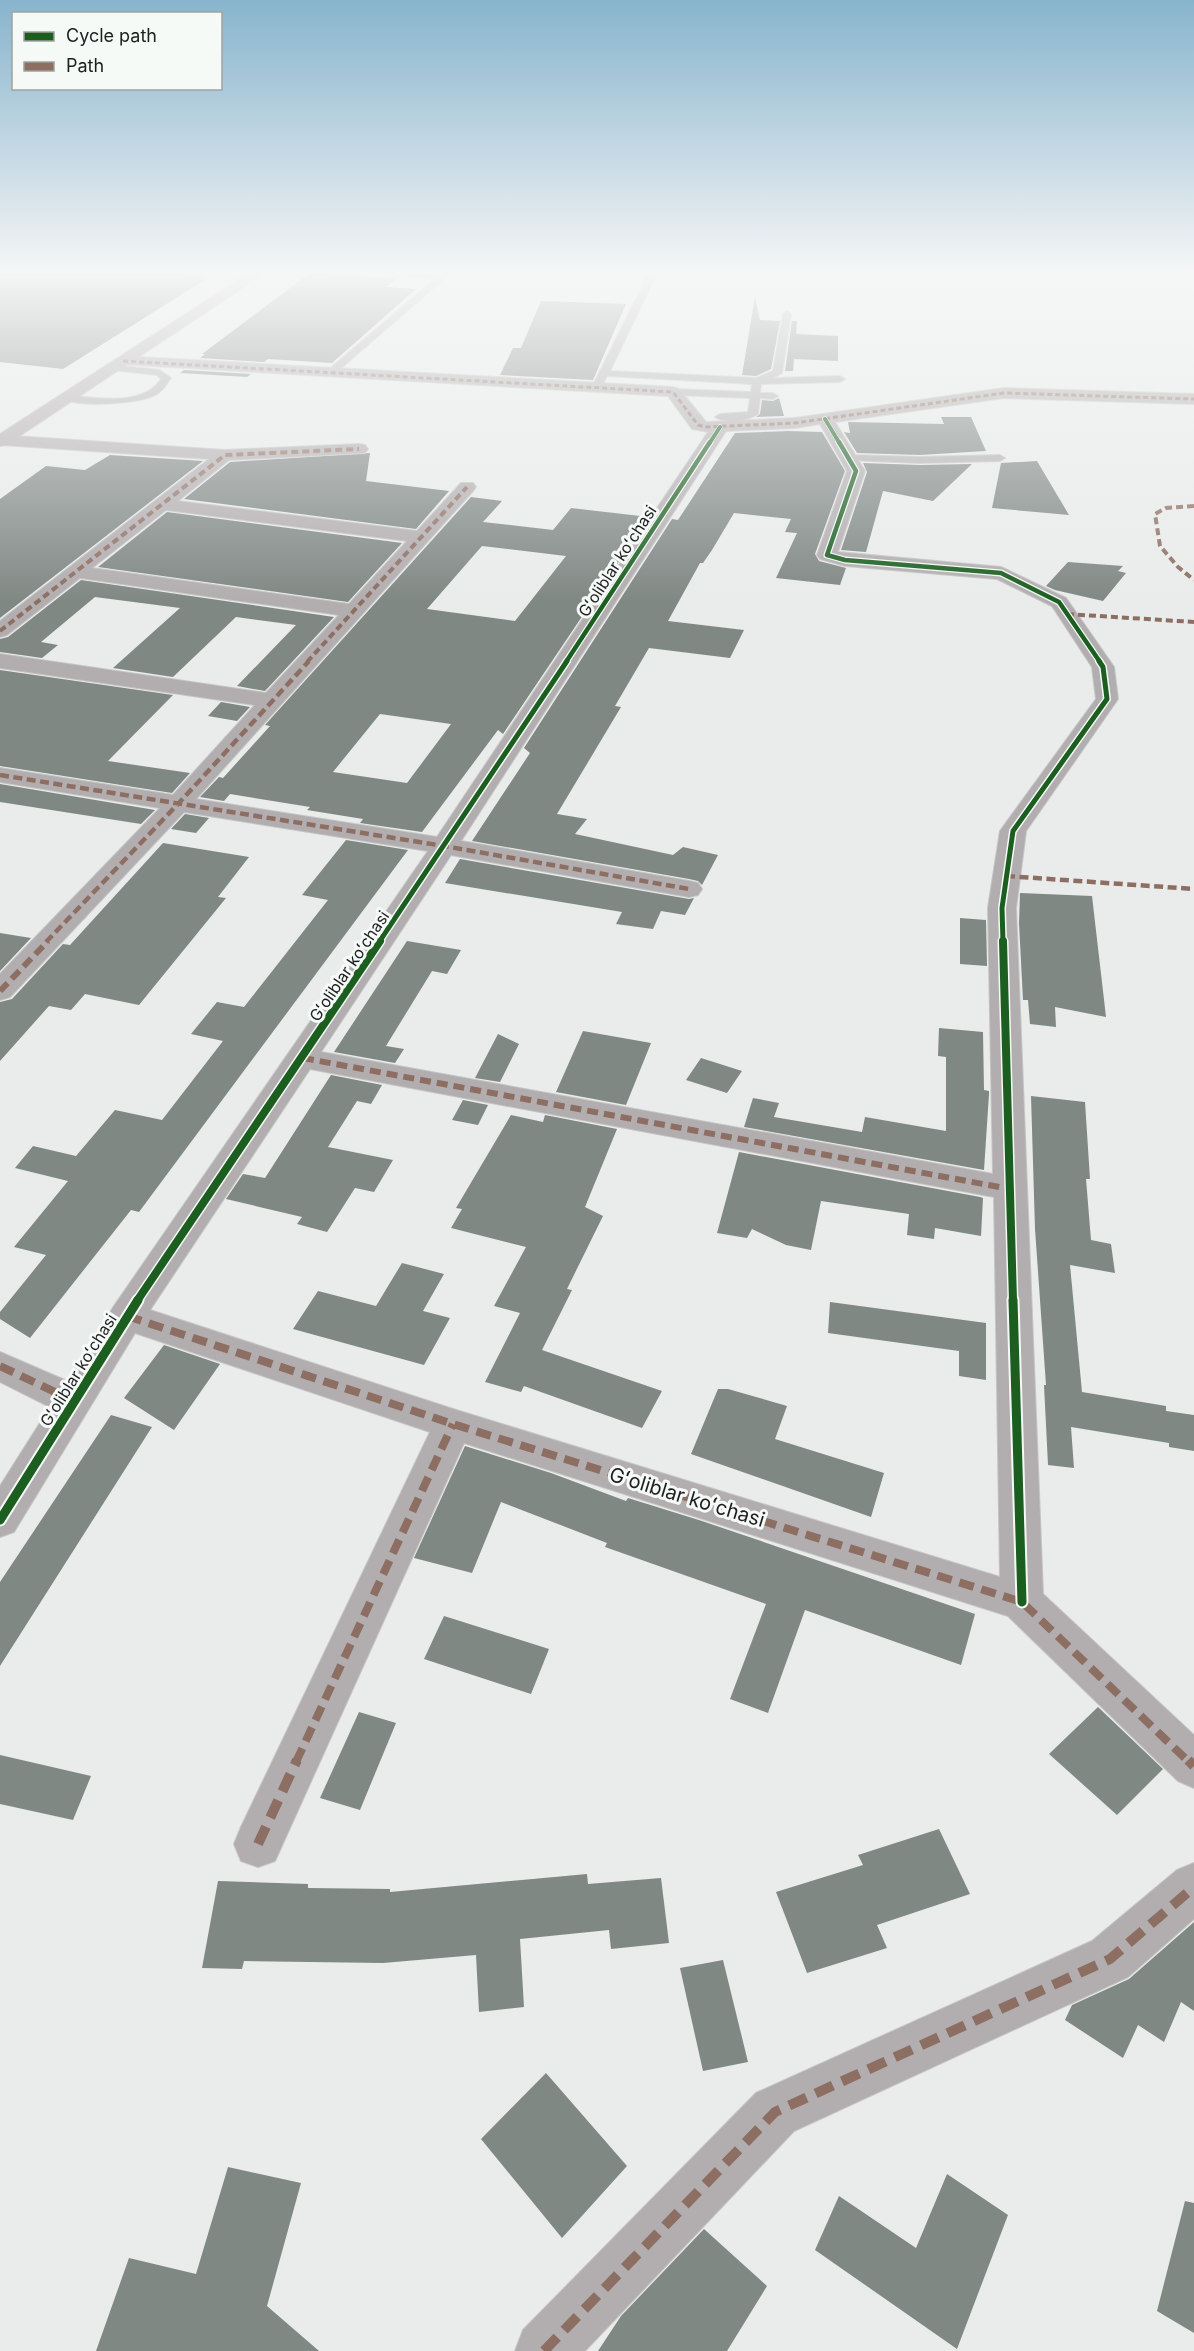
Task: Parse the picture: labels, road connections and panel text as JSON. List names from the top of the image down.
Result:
{
  "streets": {
    "street": ["Gʻoliblar koʻchasi"]
  },
  "legend": ["Cycle path", "Path"]
}
